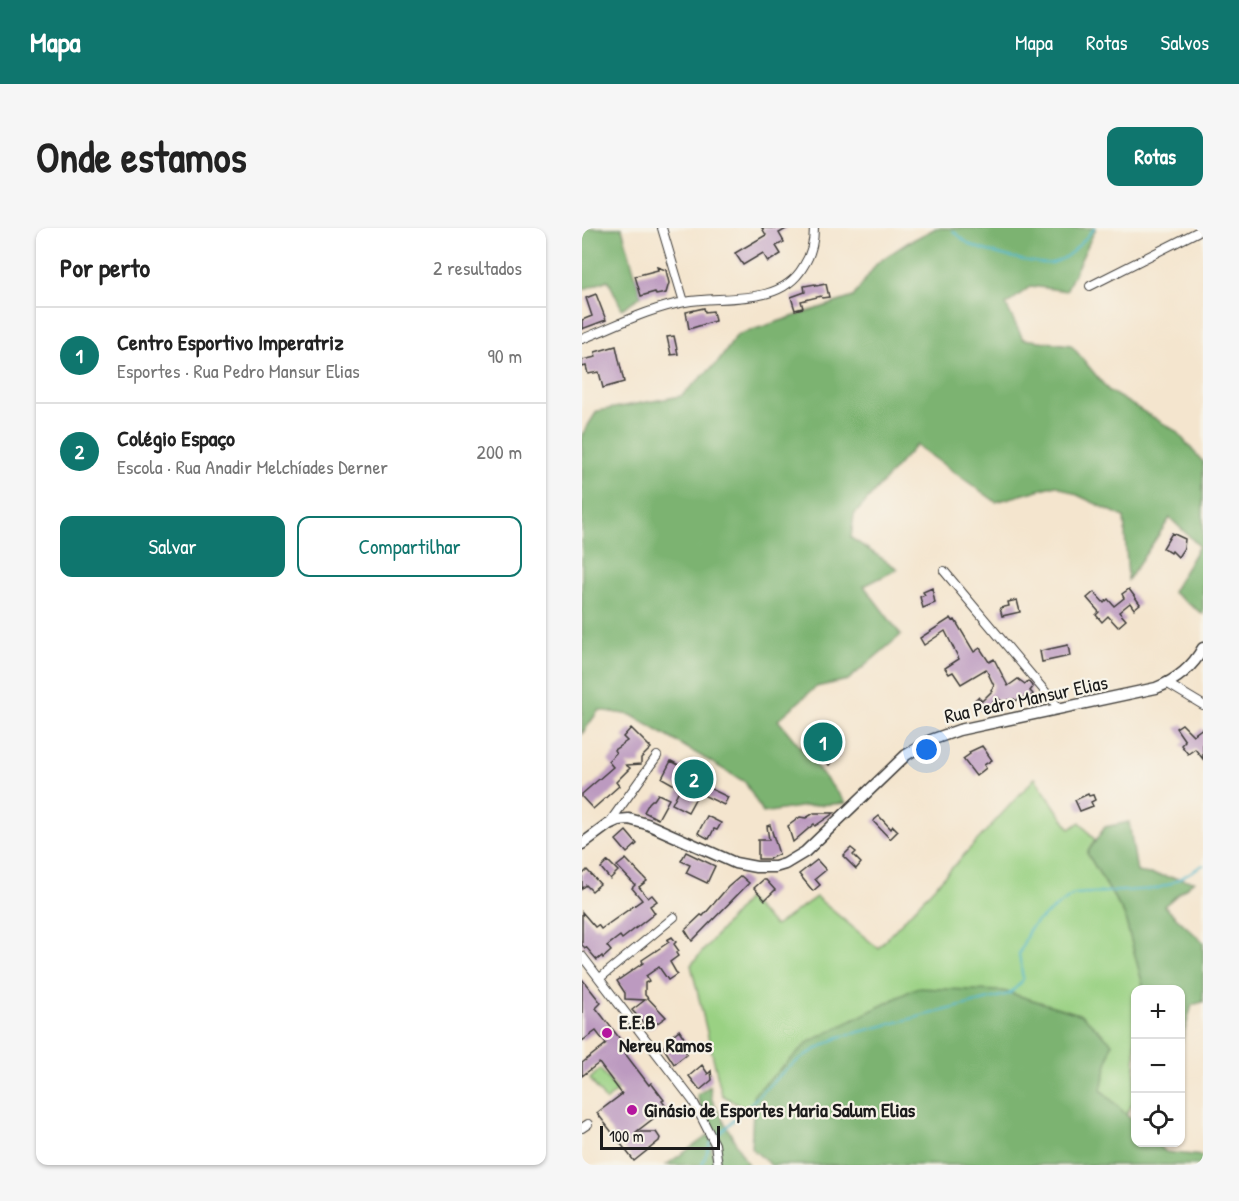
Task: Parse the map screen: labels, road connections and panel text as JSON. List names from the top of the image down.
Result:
{
  "streets": {
    "main road": ["Rua Pedro Mansur Elias"]
  },
  "places": ["E.E.B Nereu Ramos", "Ginásio de Esportes Maria Salum Elias"],
  "scale_bar": "100 m",
  "page": {
    "header": "Mapa",
    "nav": ["Mapa", "Rotas", "Salvos"],
    "buttons": [
      "Rotas",
      ["Salvar", "Compartilhar"]
    ],
    "title": "Onde estamos",
    "heading": ["Por perto", "2 resultados"],
    "list": [
      {
        "mark": "1",
        "name": "Centro Esportivo Imperatriz",
        "note": "Esportes · Rua Pedro Mansur Elias",
        "value": "90 m"
      },
      {
        "mark": "2",
        "name": "Colégio Espaço",
        "note": "Escola · Rua Anadir Melchíades Derner",
        "value": "200 m"
      }
    ],
    "pins": ["1", "2"],
    "map_buttons": ["+", "−"],
    "scale": "100 m"
  }
}
